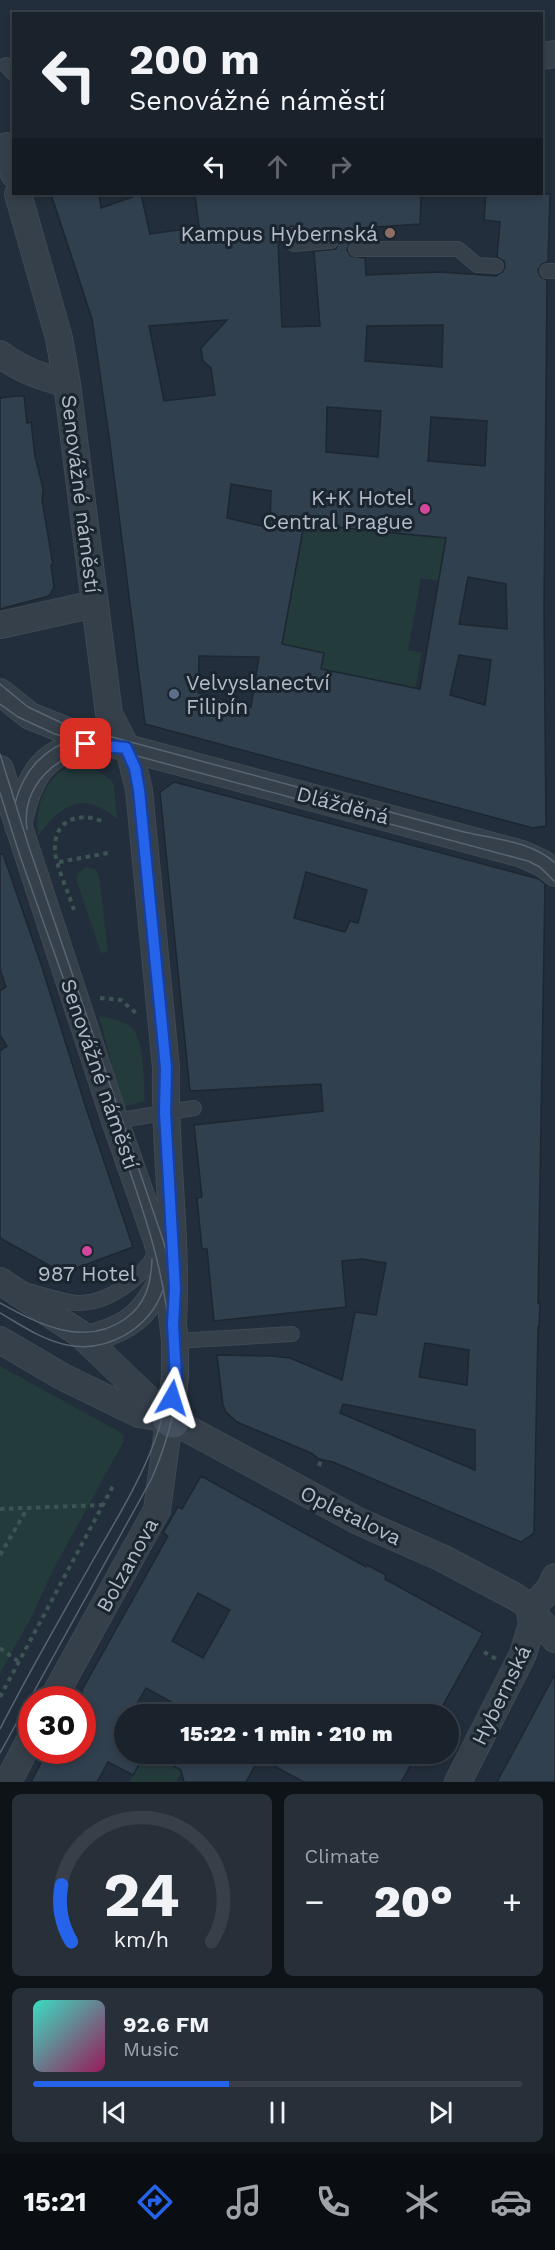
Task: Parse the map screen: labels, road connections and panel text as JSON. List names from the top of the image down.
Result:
{
  "streets": {
    "street": [
      "Senovážné náměstí",
      "Dlážděná",
      "Opletalova",
      "Bolzanova",
      "Hybernská"
    ]
  },
  "crossings": [
    ["Senovážné náměstí", "Dlážděná"],
    ["Senovážné náměstí", "Opletalova"],
    ["Senovážné náměstí", "Bolzanova"],
    ["Opletalova", "Bolzanova"],
    ["Opletalova", "Hybernská"]
  ],
  "places": [
    "Kampus Hybernská",
    "K+K Hotel Central Prague",
    "Velvyslanectví Filipín",
    "987 Hotel"
  ],
  "page": {
    "turn": ["200 m", "Senovážné náměstí"],
    "limit": "30",
    "trip": "15:22 · 1 min · 210 m",
    "tile": "Climate",
    "heat": ["−", "20°", "+"],
    "song": ["92.6 FM", "Music"],
    "tabs": "15:21",
    "gauge": ["24", "km/h"]
  }
}
